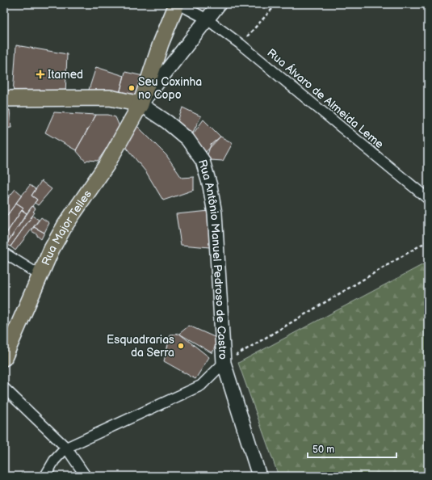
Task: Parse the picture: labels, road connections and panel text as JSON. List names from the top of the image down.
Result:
{
  "streets": {
    "main road": ["Rua Major Telles", "Rua Antônio Manuel Pedroso de Castro"],
    "street": ["Rua Álvaro de Almeida Leme"]
  },
  "crossings": [
    ["Rua Álvaro de Almeida Leme", "Rua Major Telles"],
    ["Rua Major Telles", "Rua Antônio Manuel Pedroso de Castro"]
  ],
  "places": {
    "health": ["Itamed"],
    "other": ["Seu Coxinha no Copo", "Esquadrarias da Serra"]
  },
  "scale_bar": "50 m"
}
